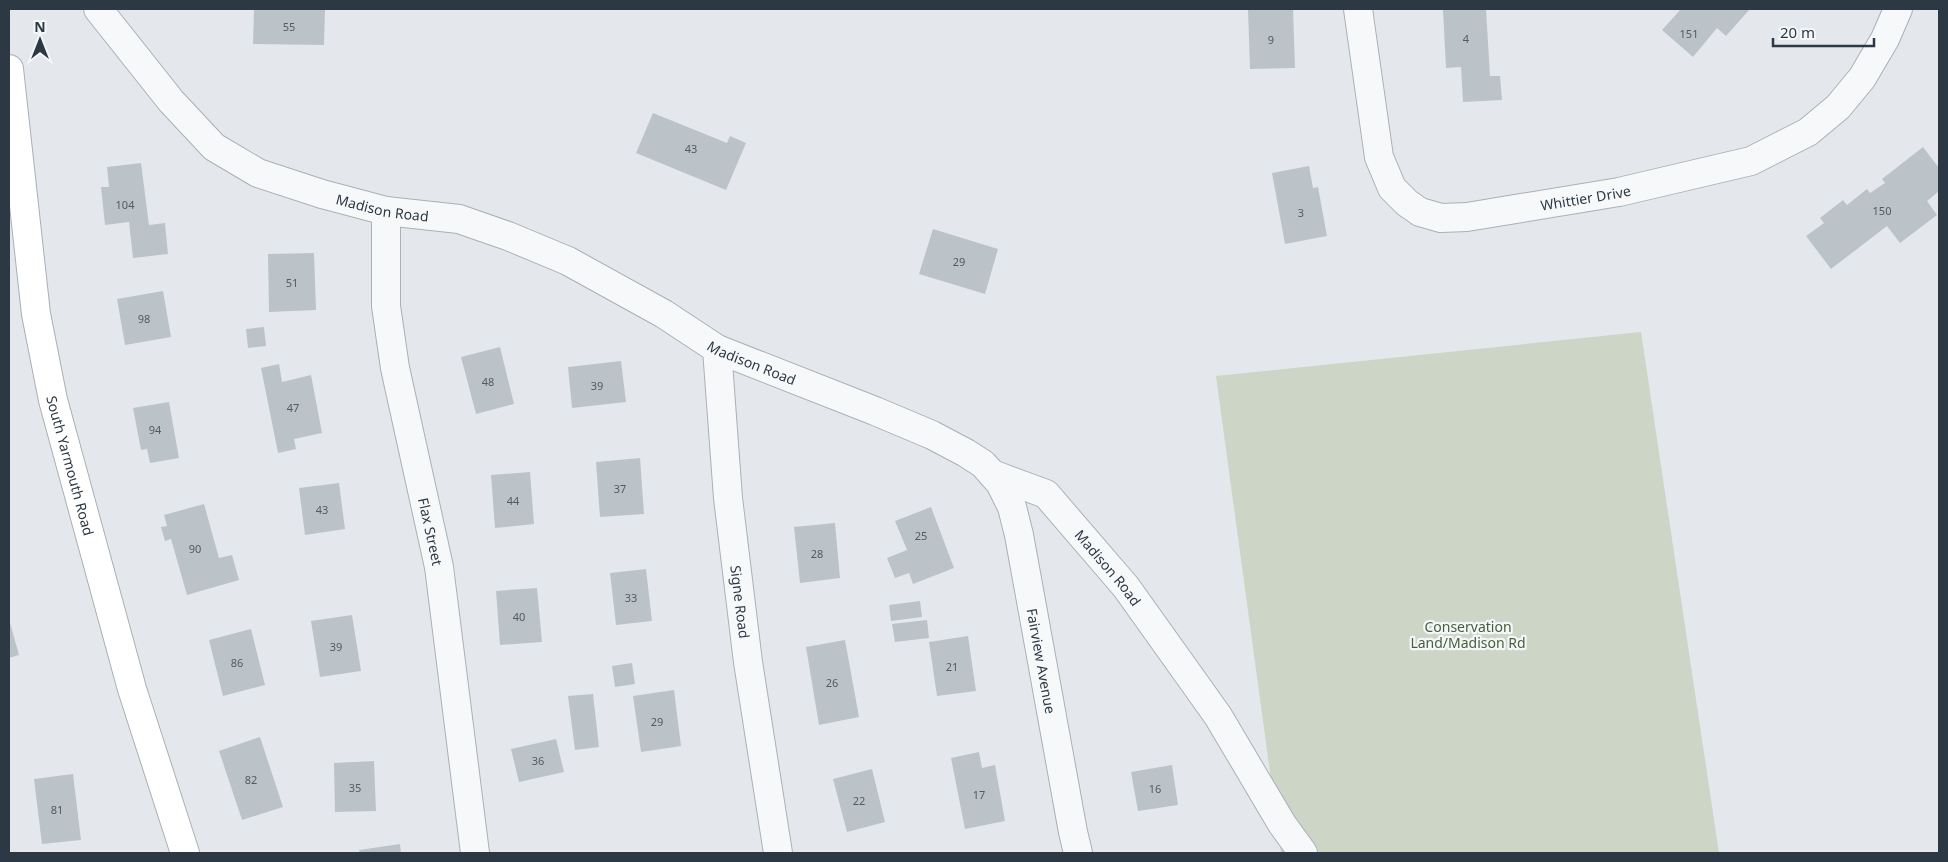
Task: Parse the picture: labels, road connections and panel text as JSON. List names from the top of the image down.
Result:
{
  "streets": {
    "main road": ["South Yarmouth Road"],
    "street": [
      "Whittier Drive",
      "Madison Road",
      "Flax Street",
      "Signe Road",
      "Fairview Avenue"
    ]
  },
  "crossings": [
    ["Madison Road", "Flax Street"],
    ["Madison Road", "Signe Road"],
    ["Madison Road", "Fairview Avenue"]
  ],
  "parks": ["Conservation Land/Madison Rd"],
  "house_numbers": [
    "55",
    "151",
    "4",
    "9",
    "43",
    "104",
    "150",
    "3",
    "29",
    "51",
    "98",
    "48",
    "39",
    "47",
    "94",
    "37",
    "44",
    "43",
    "25",
    "90",
    "28",
    "33",
    "40",
    "39",
    "86",
    "21",
    "26",
    "29",
    "36",
    "82",
    "35",
    "16",
    "17",
    "22",
    "81"
  ],
  "scale_bar": "20 m",
  "north": "top"
}
